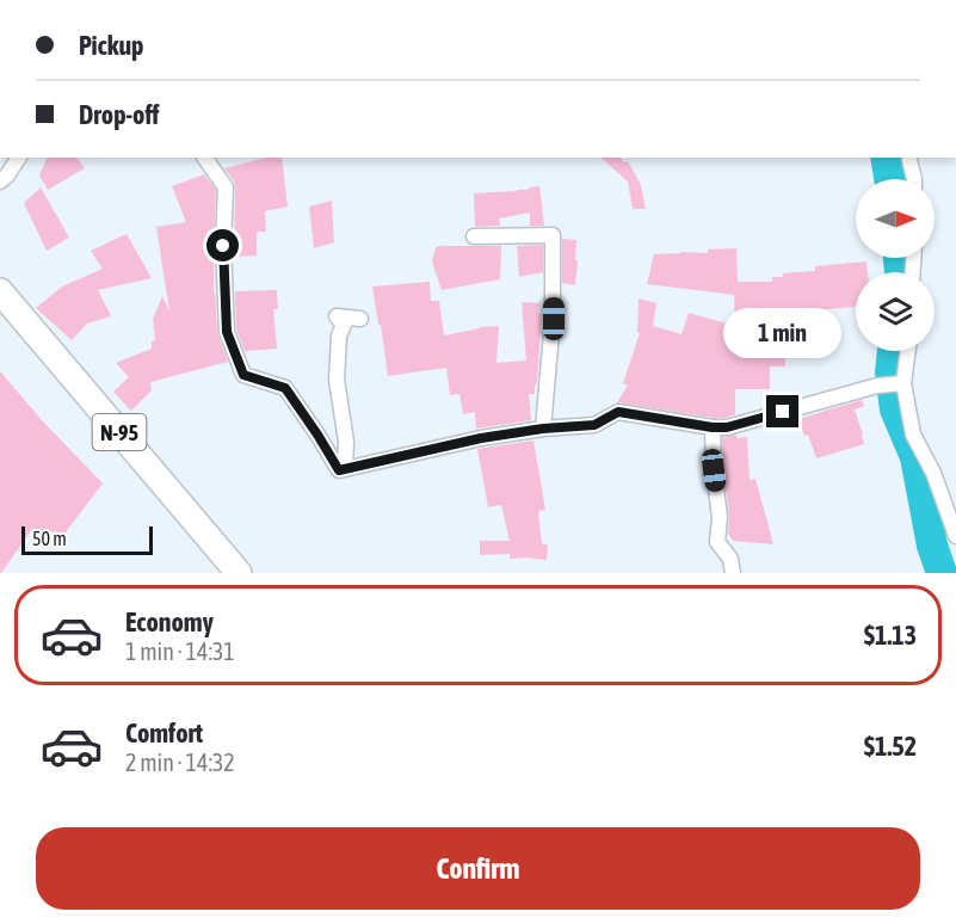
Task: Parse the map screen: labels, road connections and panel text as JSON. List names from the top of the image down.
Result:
{
  "streets": {
    "highway": ["N-95"]
  },
  "scale_bar": "50 m",
  "north": "right",
  "page": {
    "banner": ["Pickup", "Drop-off"],
    "bubble": "1 min",
    "scale": "50 m",
    "list": [
      {
        "name": "Economy",
        "note": "1 min · 14:31",
        "value": "$1.13"
      },
      {
        "name": "Comfort",
        "note": "2 min · 14:32",
        "value": "$1.52"
      }
    ],
    "buttons": "Confirm"
  }
}
